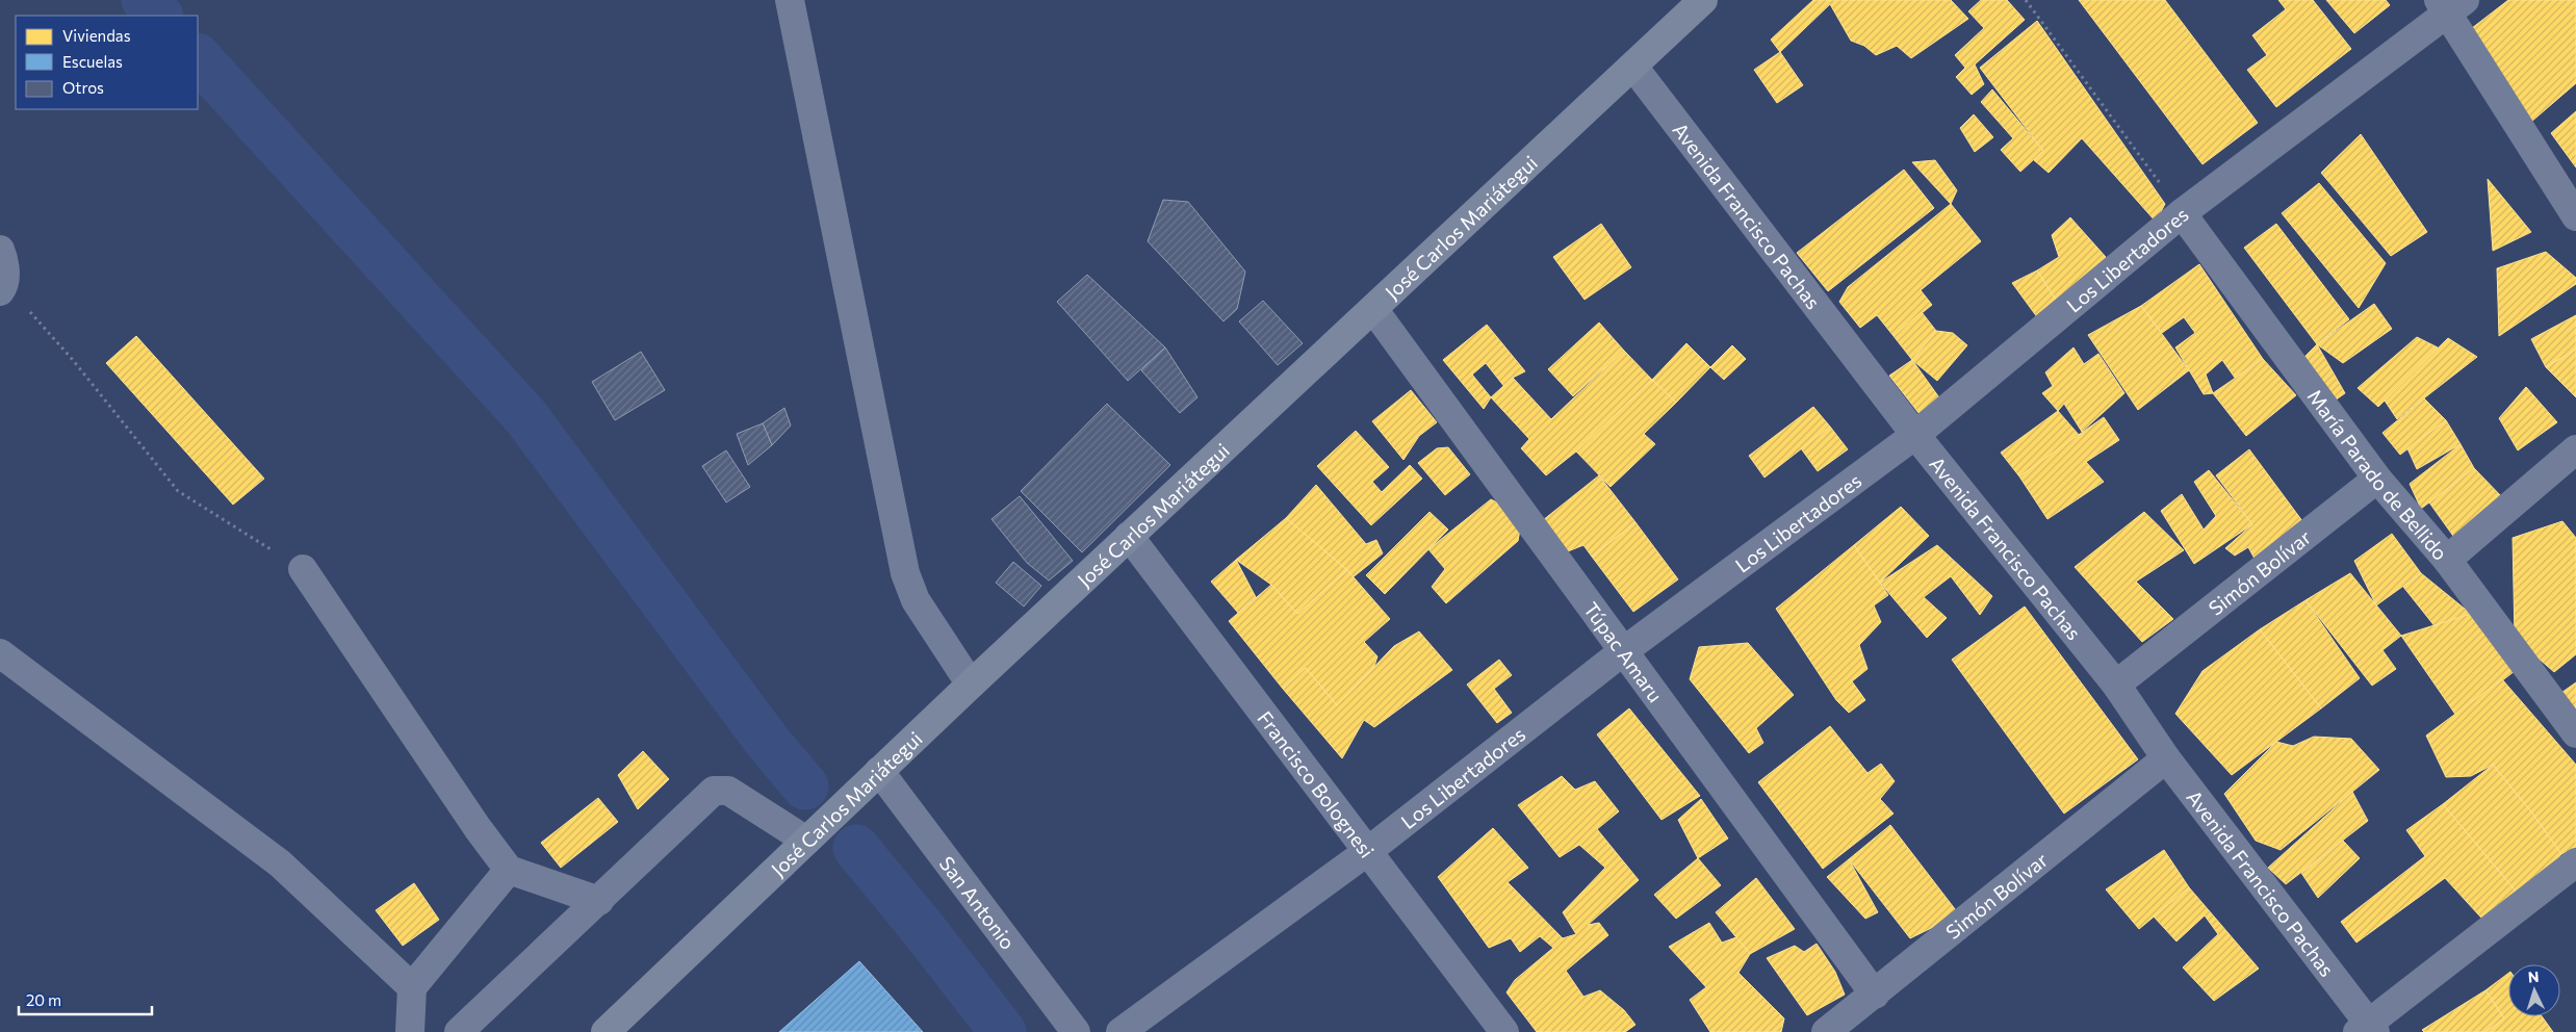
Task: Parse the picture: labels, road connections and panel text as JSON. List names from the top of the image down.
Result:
{
  "streets": {
    "main road": ["José Carlos Mariátegui"],
    "street": [
      "Avenida Francisco Pachas",
      "Los Libertadores",
      "María Parado de Bellido",
      "Simón Bolívar",
      "Túpac Amaru",
      "Francisco Bolognesi",
      "San Antonio"
    ]
  },
  "crossings": [
    ["Avenida Francisco Pachas", "José Carlos Mariátegui"],
    ["Avenida Francisco Pachas", "Los Libertadores"],
    ["Avenida Francisco Pachas", "Simón Bolívar"],
    ["José Carlos Mariátegui", "Túpac Amaru"],
    ["José Carlos Mariátegui", "Francisco Bolognesi"],
    ["José Carlos Mariátegui", "San Antonio"],
    ["Los Libertadores", "María Parado de Bellido"],
    ["Los Libertadores", "Túpac Amaru"],
    ["Los Libertadores", "Francisco Bolognesi"],
    ["María Parado de Bellido", "Simón Bolívar"],
    ["Simón Bolívar", "Túpac Amaru"]
  ],
  "legend": ["Viviendas", "Escuelas", "Otros"],
  "scale_bar": "20 m",
  "north": "top"
}
